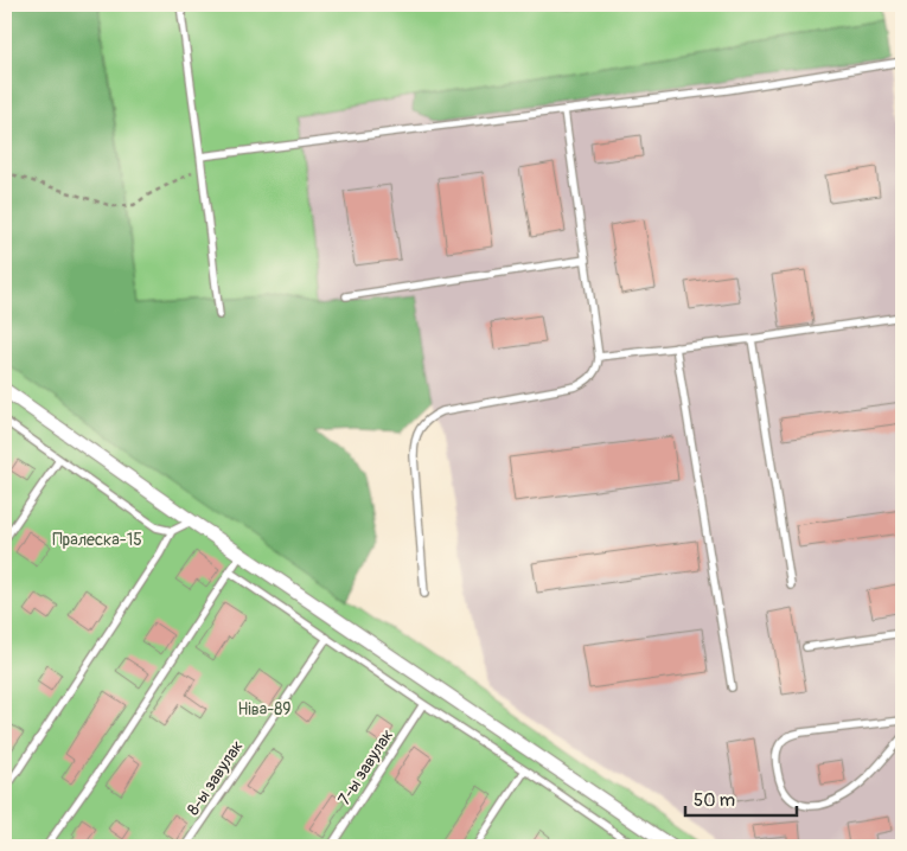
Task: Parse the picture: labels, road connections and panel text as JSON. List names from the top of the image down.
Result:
{
  "streets": {
    "lane": ["7-ы завулак", "8-ы завулак"]
  },
  "parks": ["Пралеска-15", "Ніва-89"],
  "scale_bar": "50 m"
}
